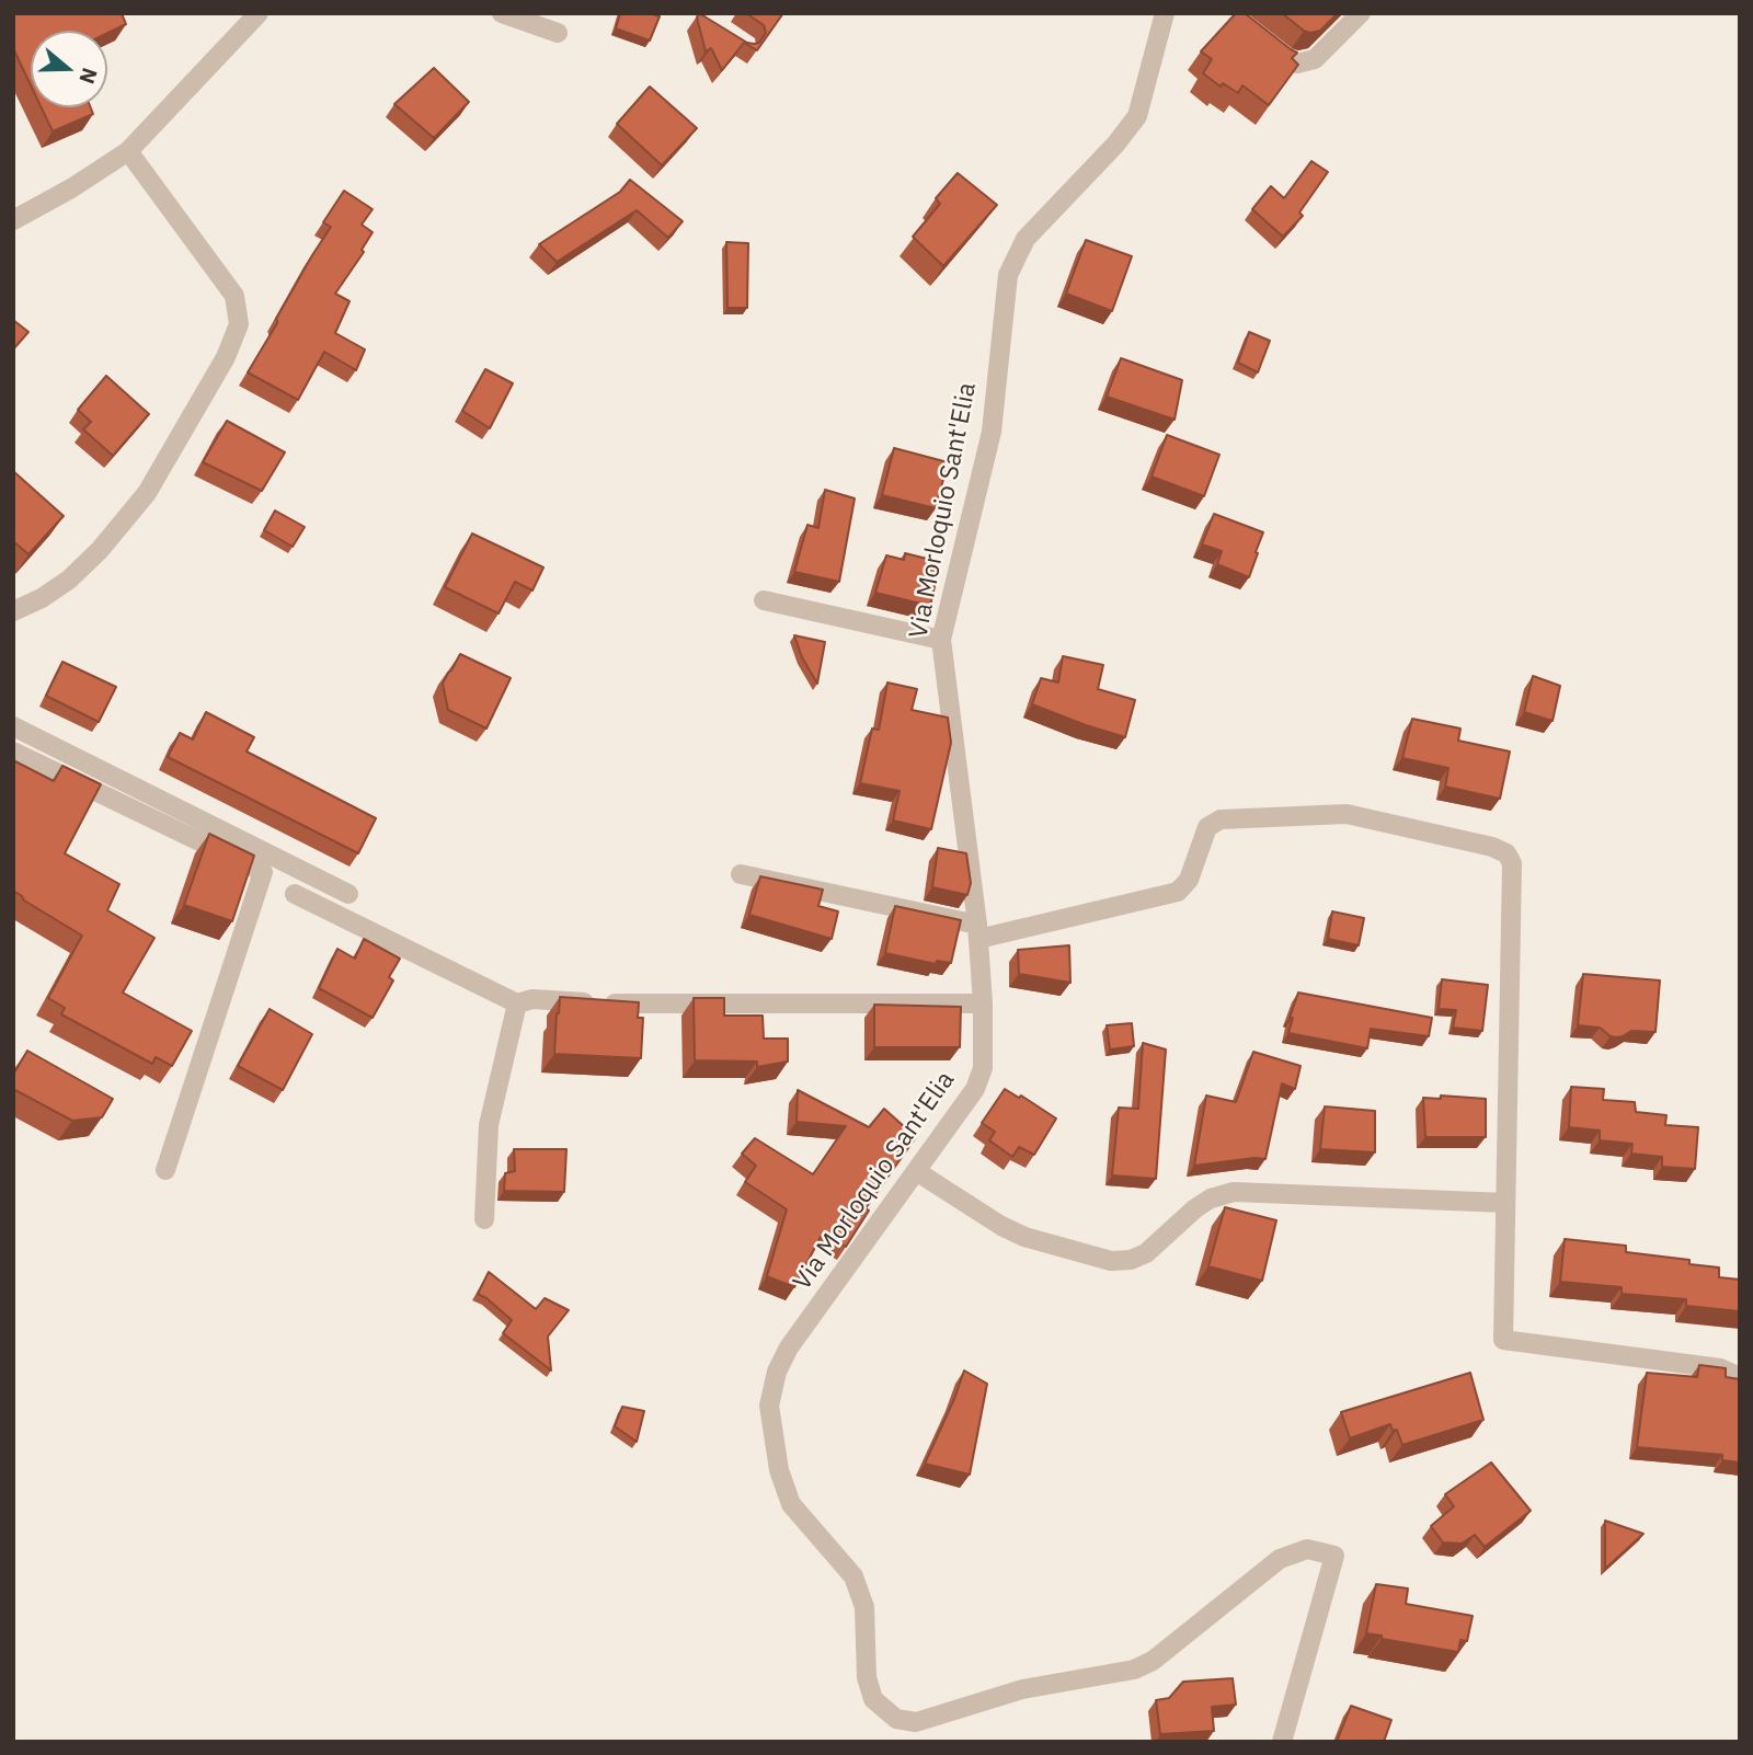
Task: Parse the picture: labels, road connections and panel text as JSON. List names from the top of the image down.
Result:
{
  "streets": {
    "street": ["Via Morloquio Sant'Elia"]
  },
  "north": "right"
}
